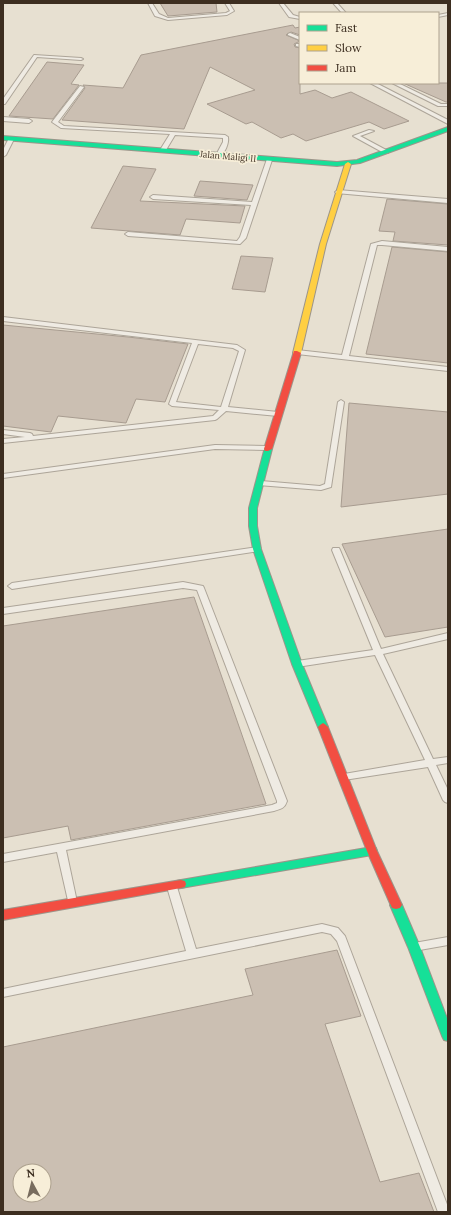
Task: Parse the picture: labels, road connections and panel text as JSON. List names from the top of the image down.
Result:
{
  "streets": {
    "street": ["Jalan Maligi II"]
  },
  "legend": ["Fast", "Slow", "Jam"],
  "north": "top"
}
